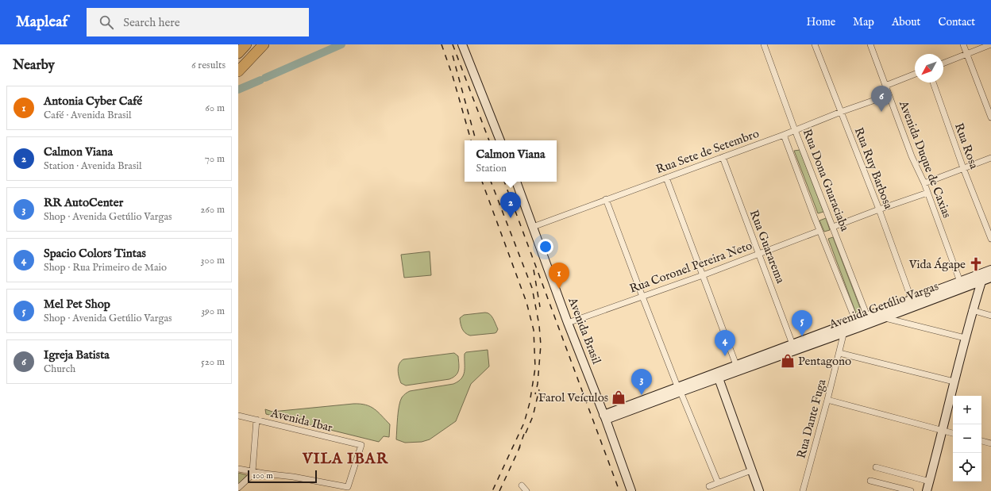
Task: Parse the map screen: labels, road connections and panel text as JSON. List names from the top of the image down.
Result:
{
  "streets": {
    "main road": ["Avenida Getúlio Vargas", "Avenida Brasil"],
    "street": [
      "Rua Rosa",
      "Rua Sete de Setembro",
      "Avenida Duque de Caxias",
      "Rua Ruy Barbosa",
      "Rua Dona Guaraciaba",
      "Rua Guararema",
      "Rua Coronel Pereira Neto",
      "Rua Dante Fuga",
      "Avenida Ibar"
    ]
  },
  "crossings": [
    ["Rua Sete de Setembro", "Avenida Duque de Caxias"],
    ["Rua Sete de Setembro", "Rua Ruy Barbosa"],
    ["Rua Sete de Setembro", "Rua Dona Guaraciaba"],
    ["Rua Sete de Setembro", "Rua Guararema"],
    ["Rua Sete de Setembro", "Avenida Brasil"],
    ["Avenida Duque de Caxias", "Avenida Getúlio Vargas"],
    ["Rua Ruy Barbosa", "Avenida Getúlio Vargas"],
    ["Rua Dona Guaraciaba", "Avenida Getúlio Vargas"],
    ["Rua Guararema", "Rua Coronel Pereira Neto"],
    ["Rua Guararema", "Avenida Getúlio Vargas"],
    ["Rua Coronel Pereira Neto", "Avenida Brasil"],
    ["Avenida Getúlio Vargas", "Avenida Brasil"],
    ["Avenida Getúlio Vargas", "Rua Dante Fuga"]
  ],
  "districts": ["VILA IBAR"],
  "places": {
    "church": ["Vida Ágape"],
    "shop": ["Pentagono", "Farol Veículos"]
  },
  "scale_bar": "100 m",
  "north": "bottom left",
  "page": {
    "header": "Mapleaf",
    "search": "Search here",
    "nav": [
      "Home",
      "Map",
      "About",
      "Contact"
    ],
    "heading": ["Nearby", "6 results"],
    "list": [
      {
        "mark": "1",
        "name": "Antonia Cyber Café",
        "note": "Café · Avenida Brasil",
        "value": "60 m"
      },
      {
        "mark": "2",
        "name": "Calmon Viana",
        "note": "Station · Avenida Brasil",
        "value": "70 m"
      },
      {
        "mark": "3",
        "name": "RR AutoCenter",
        "note": "Shop · Avenida Getúlio Vargas",
        "value": "260 m"
      },
      {
        "mark": "4",
        "name": "Spacio Colors Tintas",
        "note": "Shop · Rua Primeiro de Maio",
        "value": "300 m"
      },
      {
        "mark": "5",
        "name": "Mel Pet Shop",
        "note": "Shop · Avenida Getúlio Vargas",
        "value": "390 m"
      },
      {
        "mark": "6",
        "name": "Igreja Batista",
        "note": "Church",
        "value": "520 m"
      }
    ],
    "pins": [
      "6",
      "2",
      "1",
      "5",
      "4",
      "3"
    ],
    "popup": ["Calmon Viana", "Station"],
    "map_buttons": ["+", "−"],
    "scale": "100 m"
  }
}
